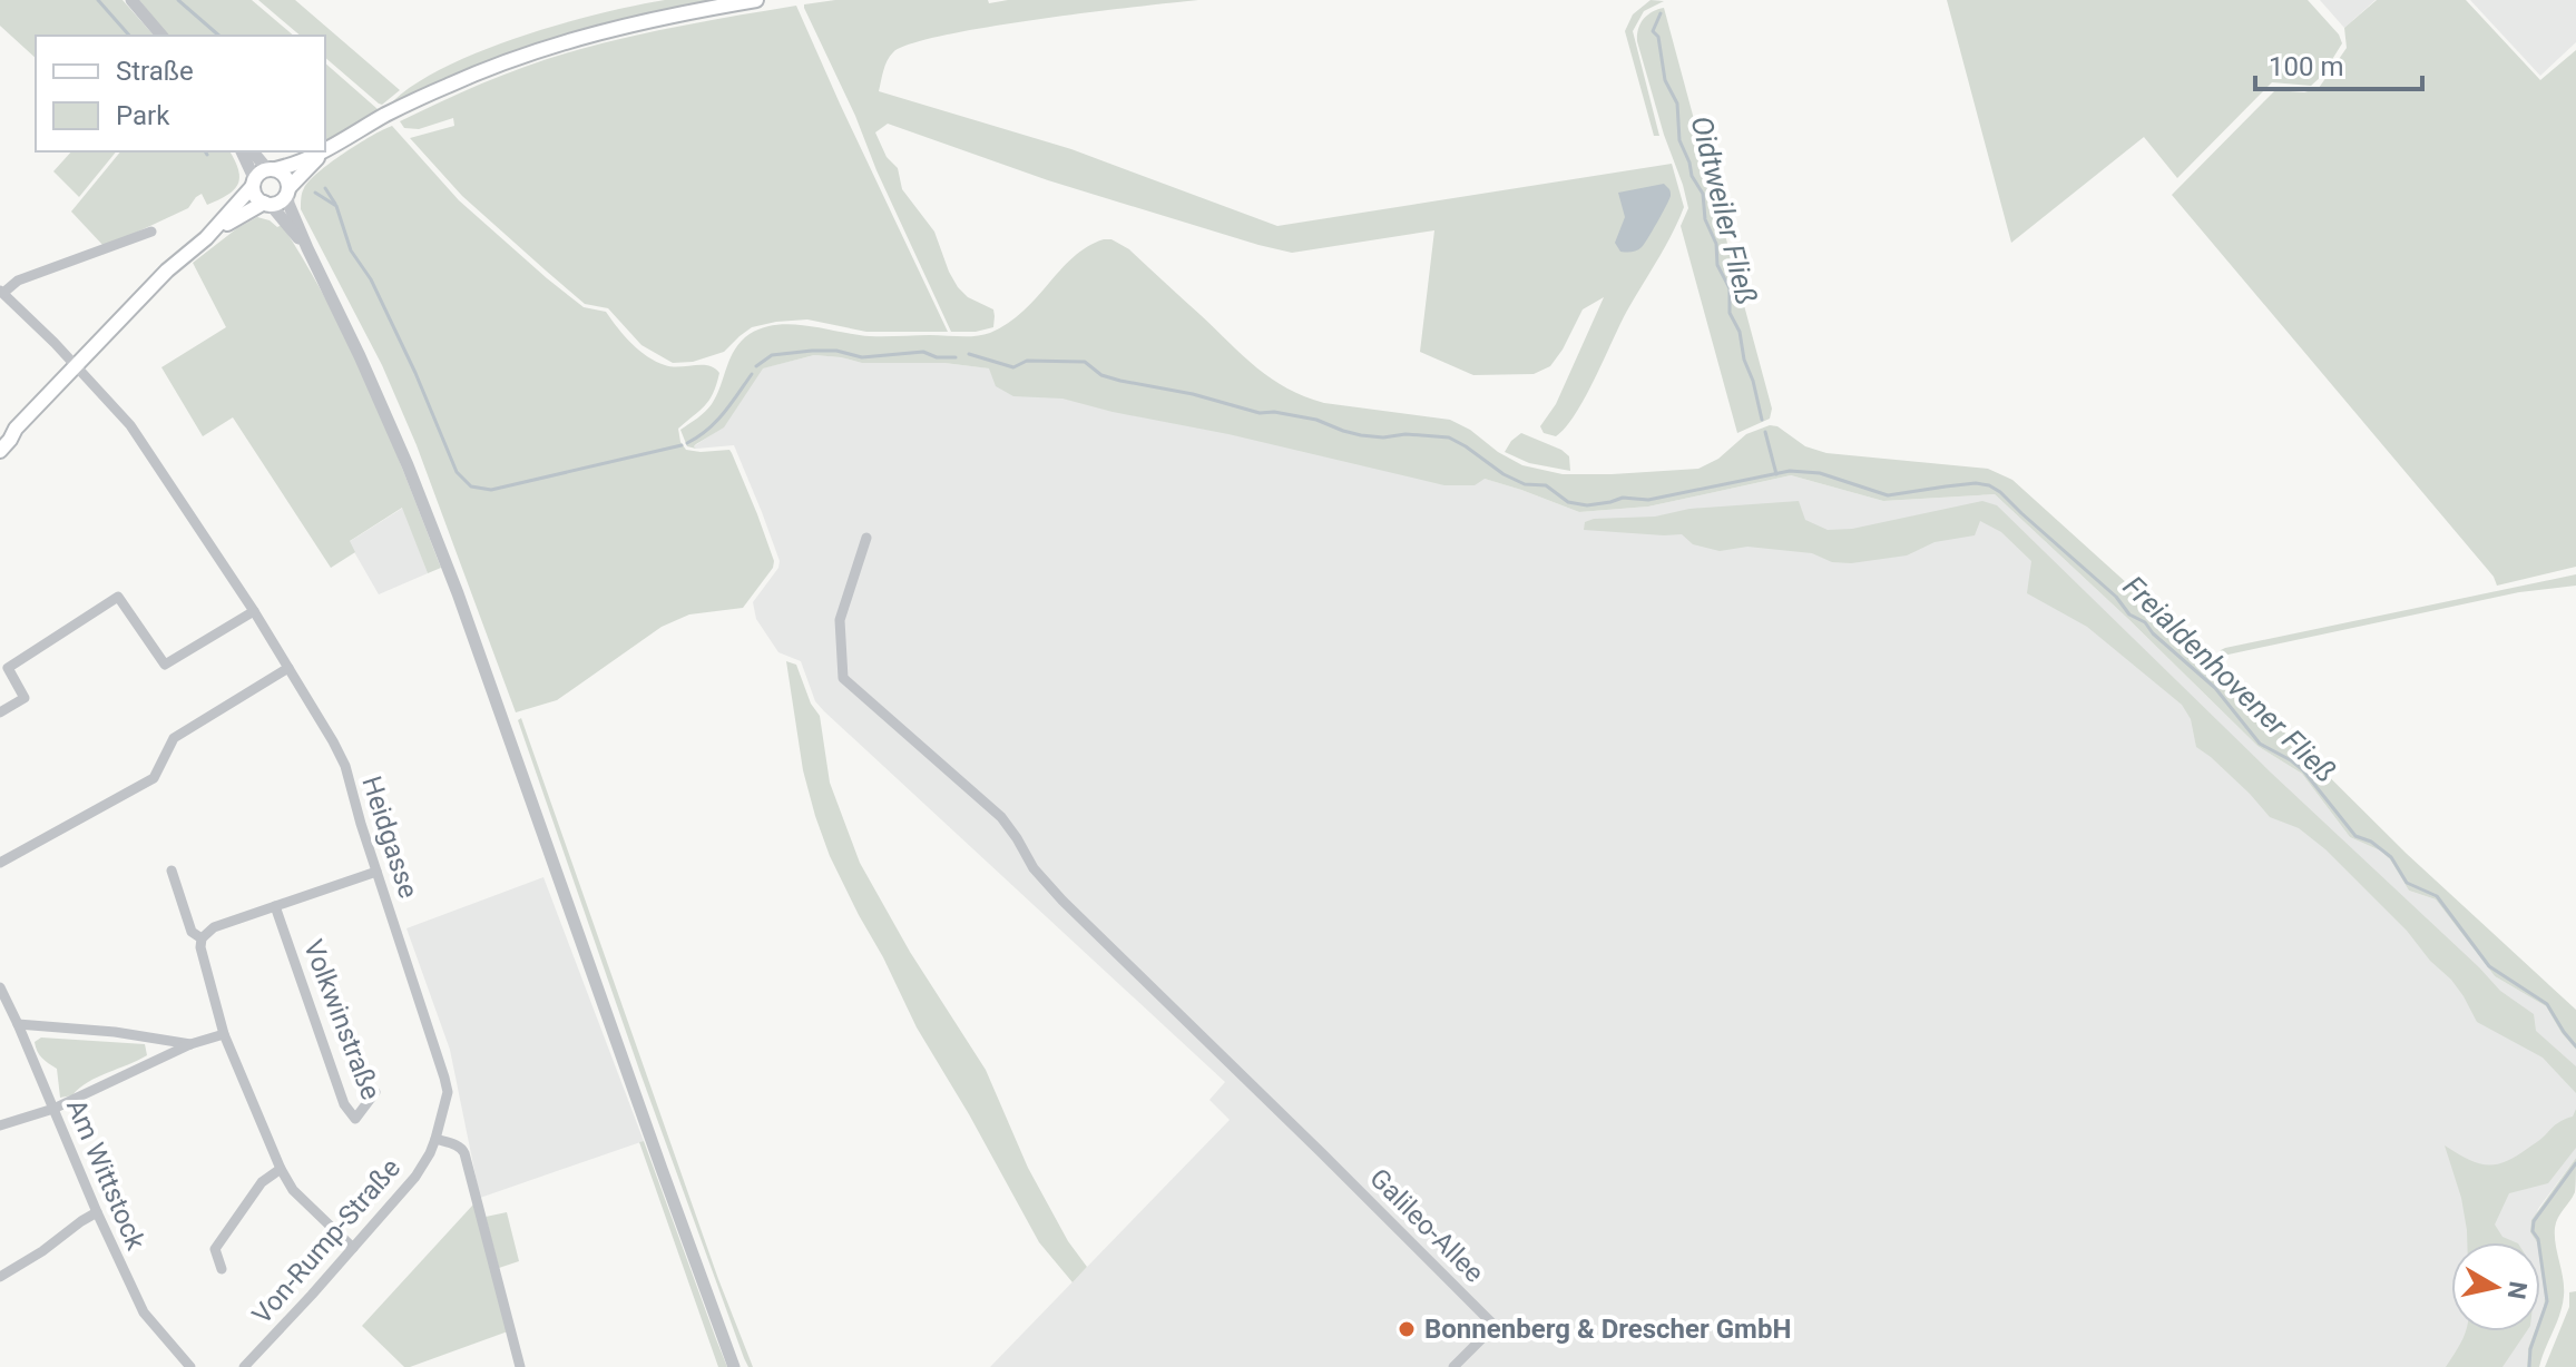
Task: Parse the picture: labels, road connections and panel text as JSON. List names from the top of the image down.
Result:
{
  "streets": {
    "street": [
      "Heidgasse",
      "Volkwinstraße",
      "Am Wittstock",
      "Galileo-Allee",
      "Von-Rump-Straße"
    ]
  },
  "crossings": [
    ["Heidgasse", "Von-Rump-Straße"]
  ],
  "water": ["Oidtweiler Fließ", "Freialdenhovener Fließ"],
  "places": ["Bonnenberg & Drescher GmbH"],
  "legend": ["Straße", "Park"],
  "scale_bar": "100 m",
  "north": "right"
}
